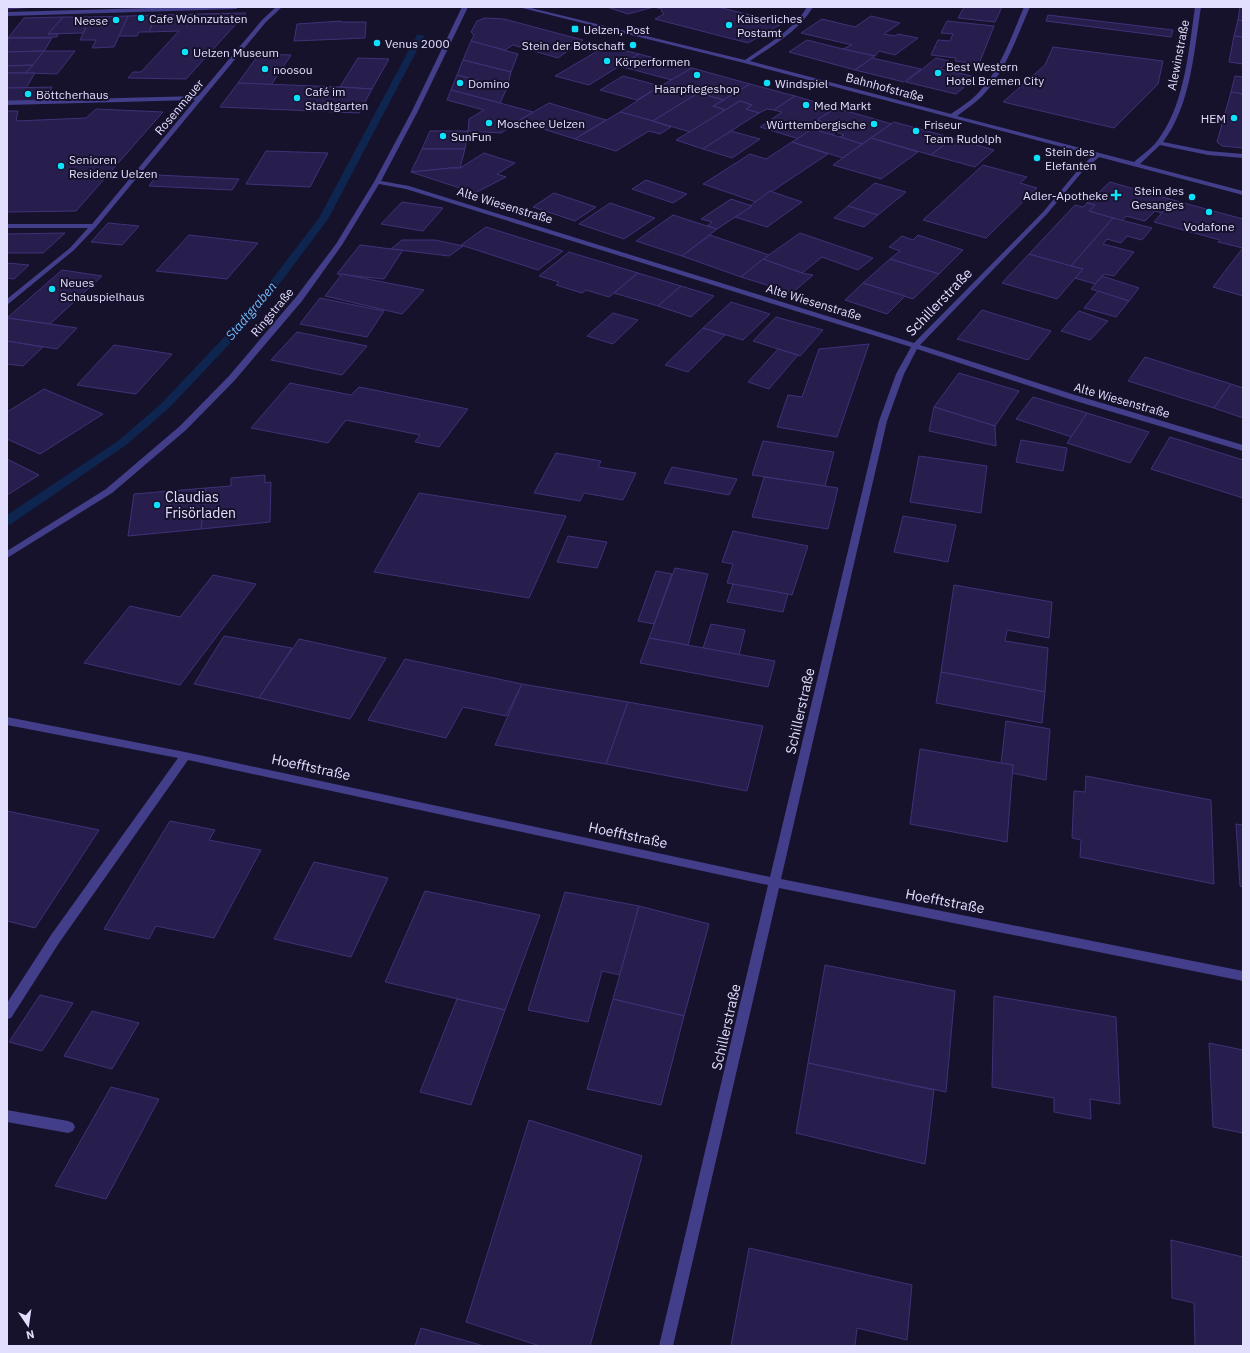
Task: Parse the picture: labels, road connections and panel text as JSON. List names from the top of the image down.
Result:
{
  "streets": {
    "street": [
      "Alewinstraße",
      "Bahnhofstraße",
      "Rosenmauer",
      "Alte Wiesenstraße",
      "Schillerstraße",
      "Ringstraße",
      "Hoefftstraße"
    ]
  },
  "crossings": [
    ["Alewinstraße", "Bahnhofstraße"],
    ["Bahnhofstraße", "Schillerstraße"],
    ["Alte Wiesenstraße", "Schillerstraße"],
    ["Alte Wiesenstraße", "Ringstraße"],
    ["Schillerstraße", "Hoefftstraße"]
  ],
  "water": ["Stadtgraben"],
  "places": {
    "other": [
      "Cafe Wohnzutaten",
      "Neese",
      "Kaiserliches Postamt",
      "Venus 2000",
      "Stein der Botschaft",
      "Uelzen Museum",
      "Körperformen",
      "noosou",
      "Best Western Hotel Bremen City",
      "Haarpflegeshop",
      "Domino",
      "Windspiel",
      "Böttcherhaus",
      "Café im Stadtgarten",
      "Med Markt",
      "HEM",
      "Moschee Uelzen",
      "Württembergische",
      "Friseur Team Rudolph",
      "SunFun",
      "Stein des Elefanten",
      "Senioren Residenz Uelzen",
      "Stein des Gesanges",
      "Vodafone",
      "Neues Schauspielhaus",
      "Claudias Frisörladen"
    ],
    "transit": ["Uelzen, Post"],
    "health": ["Adler-Apotheke"]
  },
  "north": "bottom"
}
